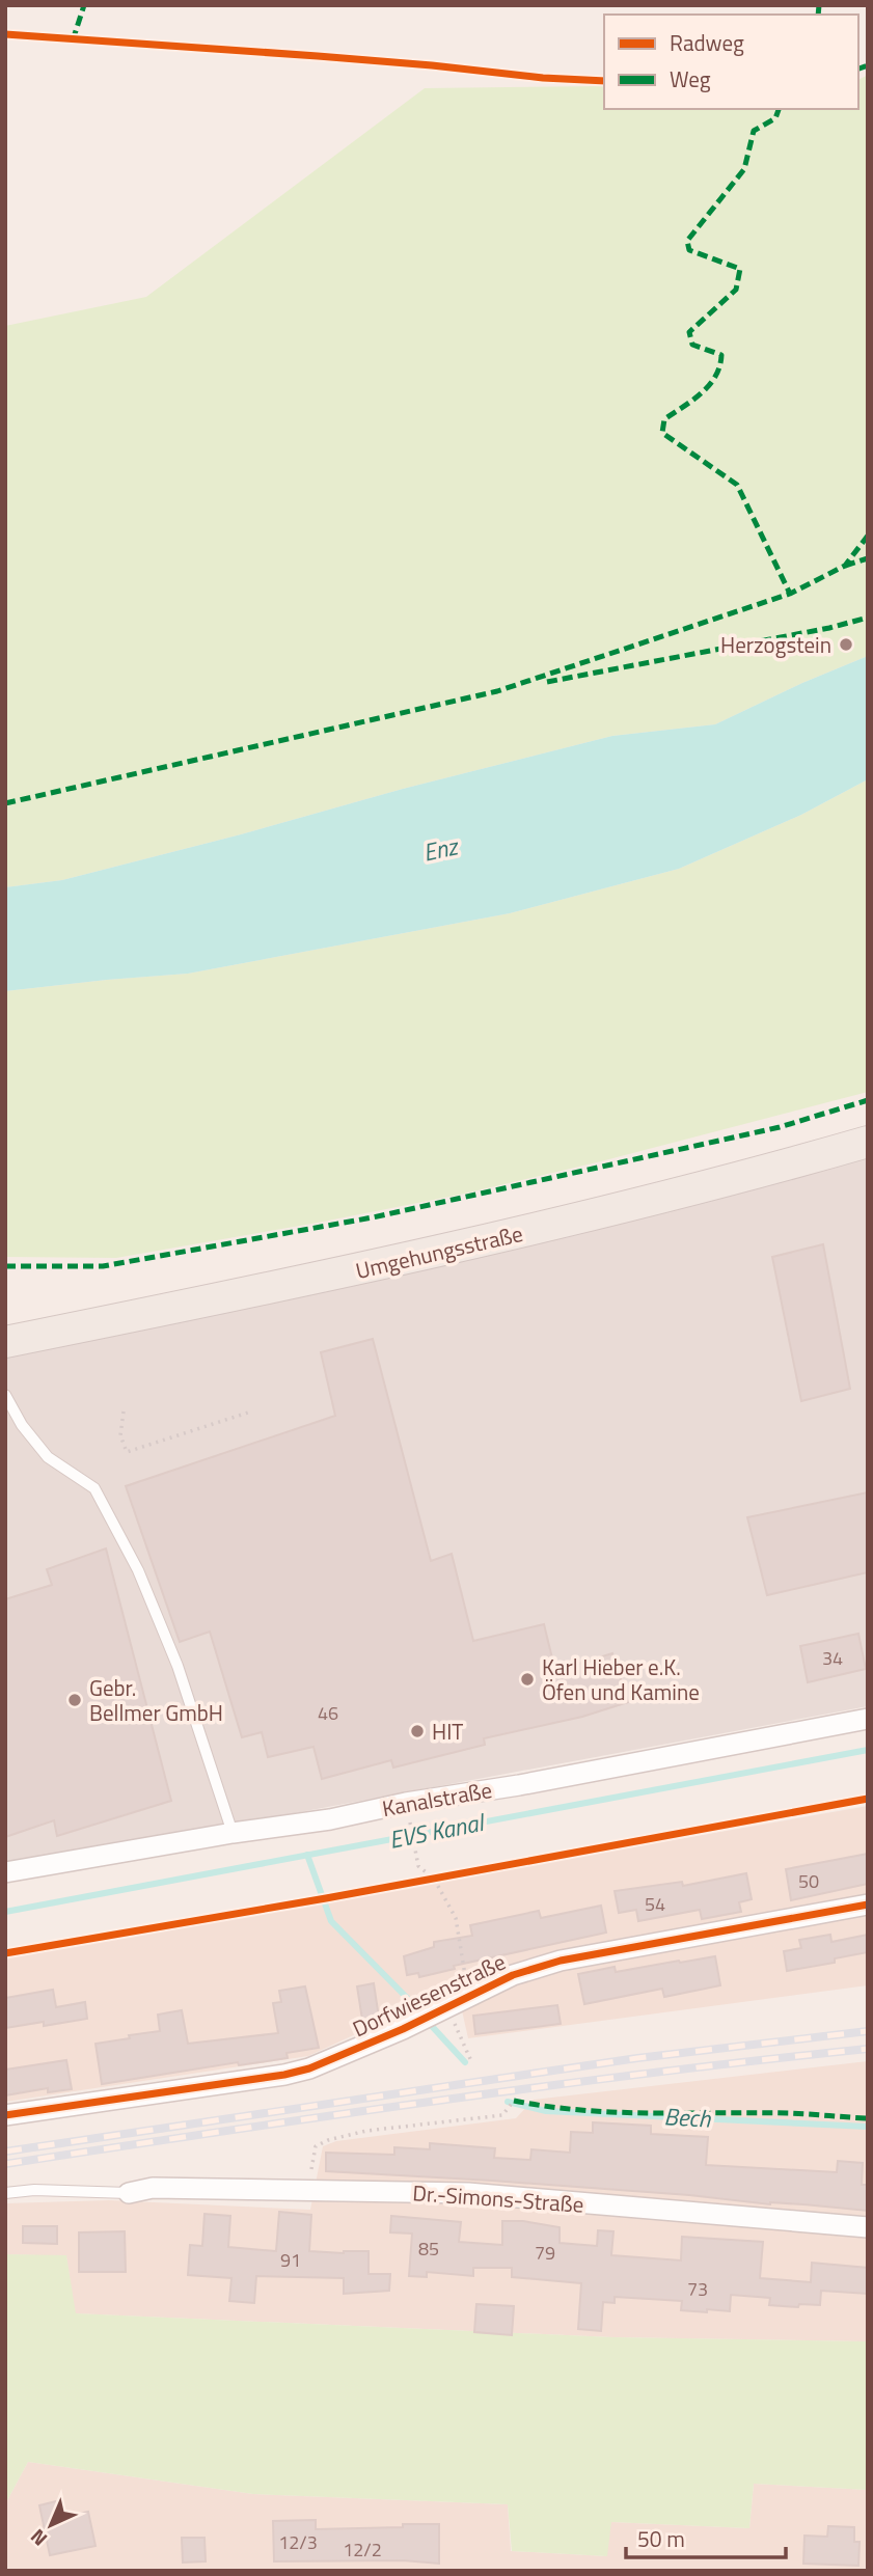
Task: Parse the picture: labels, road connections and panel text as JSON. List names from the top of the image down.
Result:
{
  "streets": {
    "main road": ["Umgehungsstraße"],
    "street": ["Kanalstraße", "Dorfwiesenstraße", "Dr.-Simons-Straße"]
  },
  "water": ["Enz", "EVS Kanal", "Bech"],
  "places": [
    "Herzogstein",
    "Karl Hieber e.K. Öfen und Kamine",
    "Gebr. Bellmer GmbH",
    "HIT"
  ],
  "house_numbers": [
    "34",
    "46",
    "50",
    "54",
    "85",
    "79",
    "91",
    "73",
    "12/3",
    "12/2"
  ],
  "legend": ["Radweg", "Weg"],
  "scale_bar": "50 m",
  "north": "bottom left"
}
